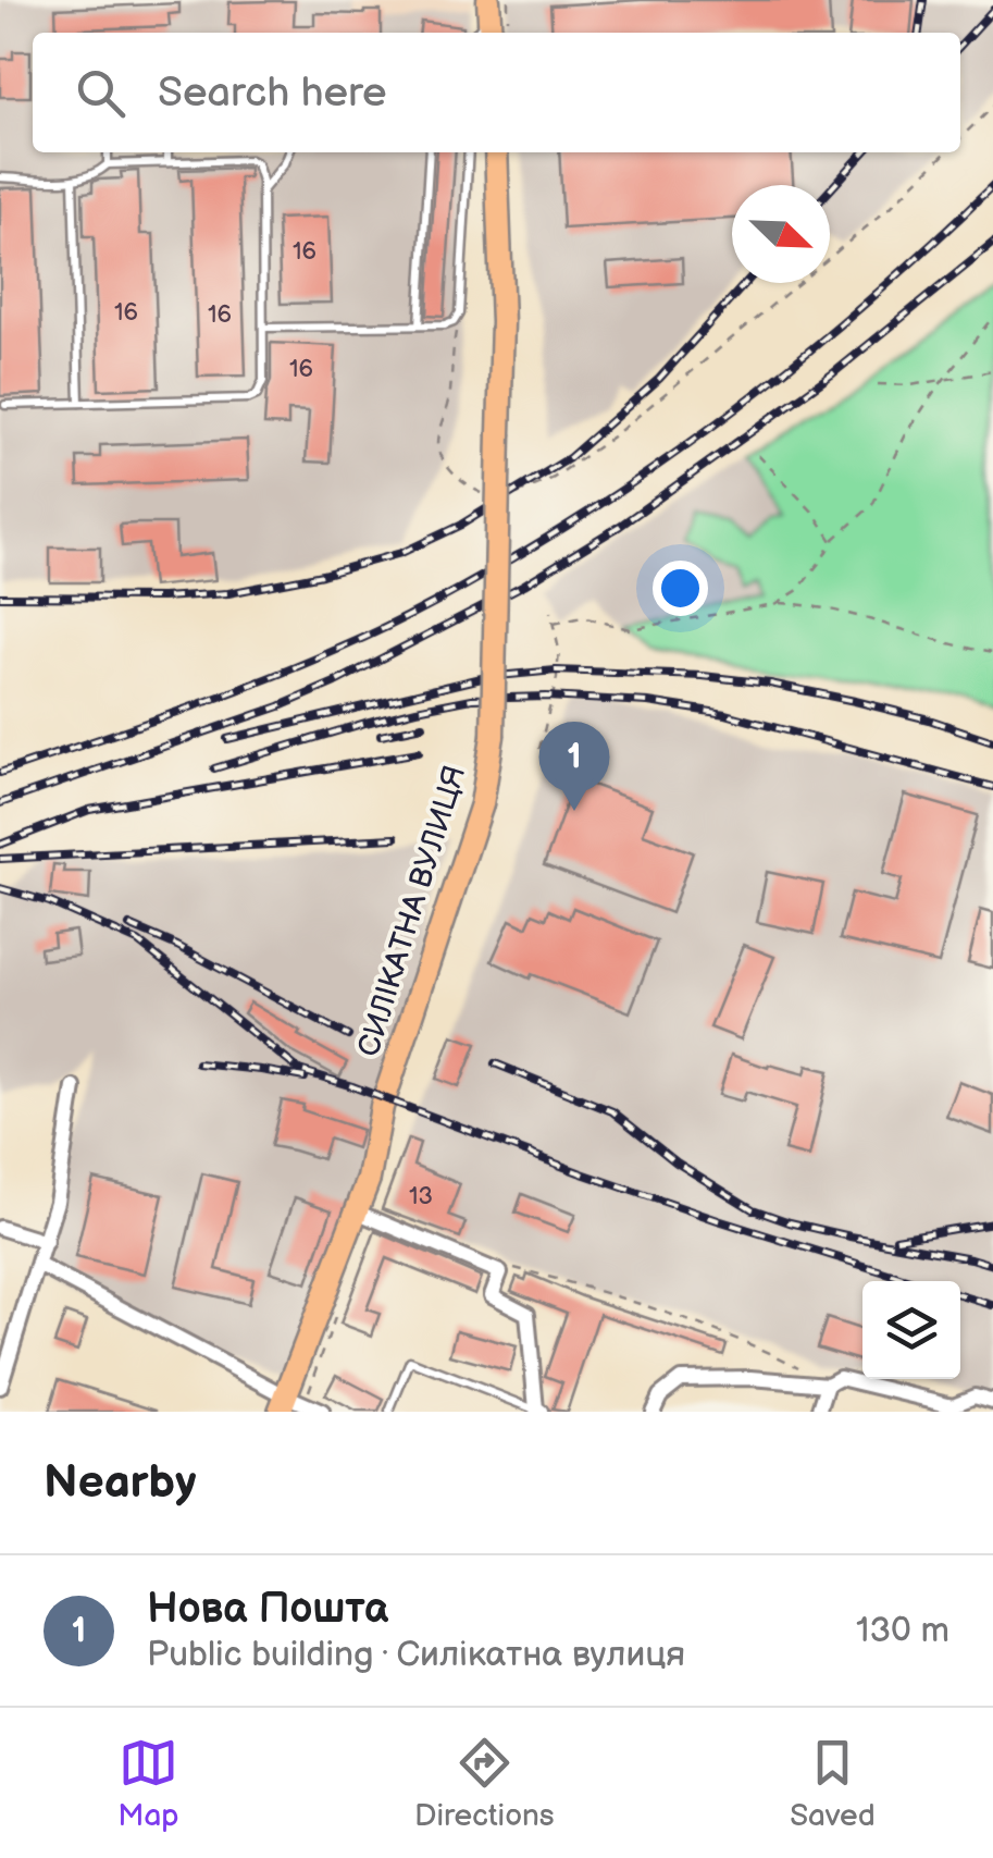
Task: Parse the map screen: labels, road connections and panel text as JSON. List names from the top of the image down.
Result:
{
  "streets": {
    "main road": ["СИЛІКАТНА ВУЛИЦЯ"]
  },
  "house_numbers": [
    "16",
    "16",
    "16",
    "16",
    "13"
  ],
  "north": "bottom right",
  "page": {
    "search": "Search here",
    "pins": "1",
    "heading": "Nearby",
    "list": [
      {
        "mark": "1",
        "name": "Нова Пошта",
        "note": "Public building · Силікатна вулиця",
        "value": "130 m"
      }
    ],
    "nav": ["Map", "Directions", "Saved"]
  }
}
